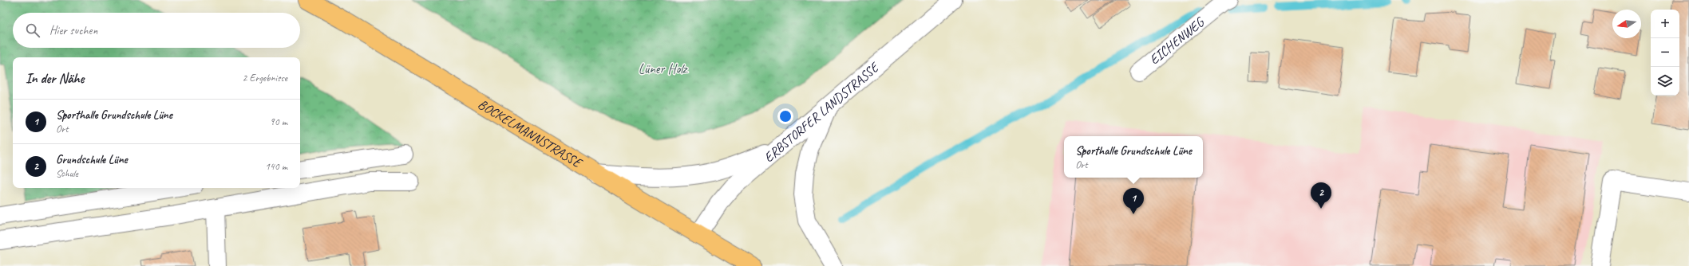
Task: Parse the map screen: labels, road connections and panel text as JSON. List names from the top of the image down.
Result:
{
  "streets": {
    "main road": ["BOCKELMANNSTRASSE"],
    "street": ["EICHENWEG", "ERBSTORFER LANDSTRASSE"]
  },
  "crossings": [
    ["ERBSTORFER LANDSTRASSE", "BOCKELMANNSTRASSE"]
  ],
  "parks": ["Lüner Holz"],
  "north": "left",
  "page": {
    "map_buttons": ["+", "−"],
    "search": "Hier suchen",
    "heading": ["In der Nähe", "2 Ergebnisse"],
    "list": [
      {
        "mark": "1",
        "name": "Sporthalle Grundschule Lüne",
        "note": "Ort",
        "value": "90 m"
      },
      {
        "mark": "2",
        "name": "Grundschule Lüne",
        "note": "Schule",
        "value": "140 m"
      }
    ],
    "popup": ["Sporthalle Grundschule Lüne", "Ort"],
    "pins": ["2", "1"]
  }
}
